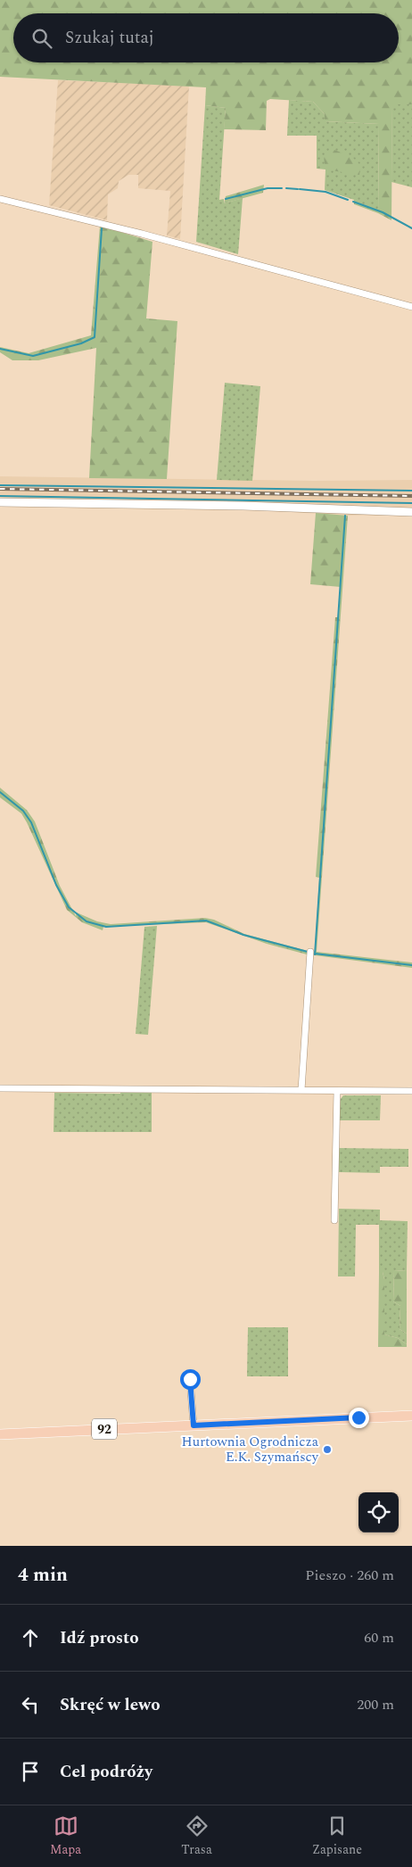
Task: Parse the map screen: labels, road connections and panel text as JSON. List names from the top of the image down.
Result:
{
  "streets": {
    "main road": ["92"]
  },
  "places": ["Hurtownia Ogrodnicza E.K. Szymańscy"],
  "page": {
    "search": "Szukaj tutaj",
    "heading": ["4 min", "Pieszo · 260 m"],
    "list": [
      ["Idź prosto", "60 m"],
      ["Skręć w lewo", "200 m"],
      "Cel podróży"
    ],
    "nav": ["Mapa", "Trasa", "Zapisane"]
  }
}
